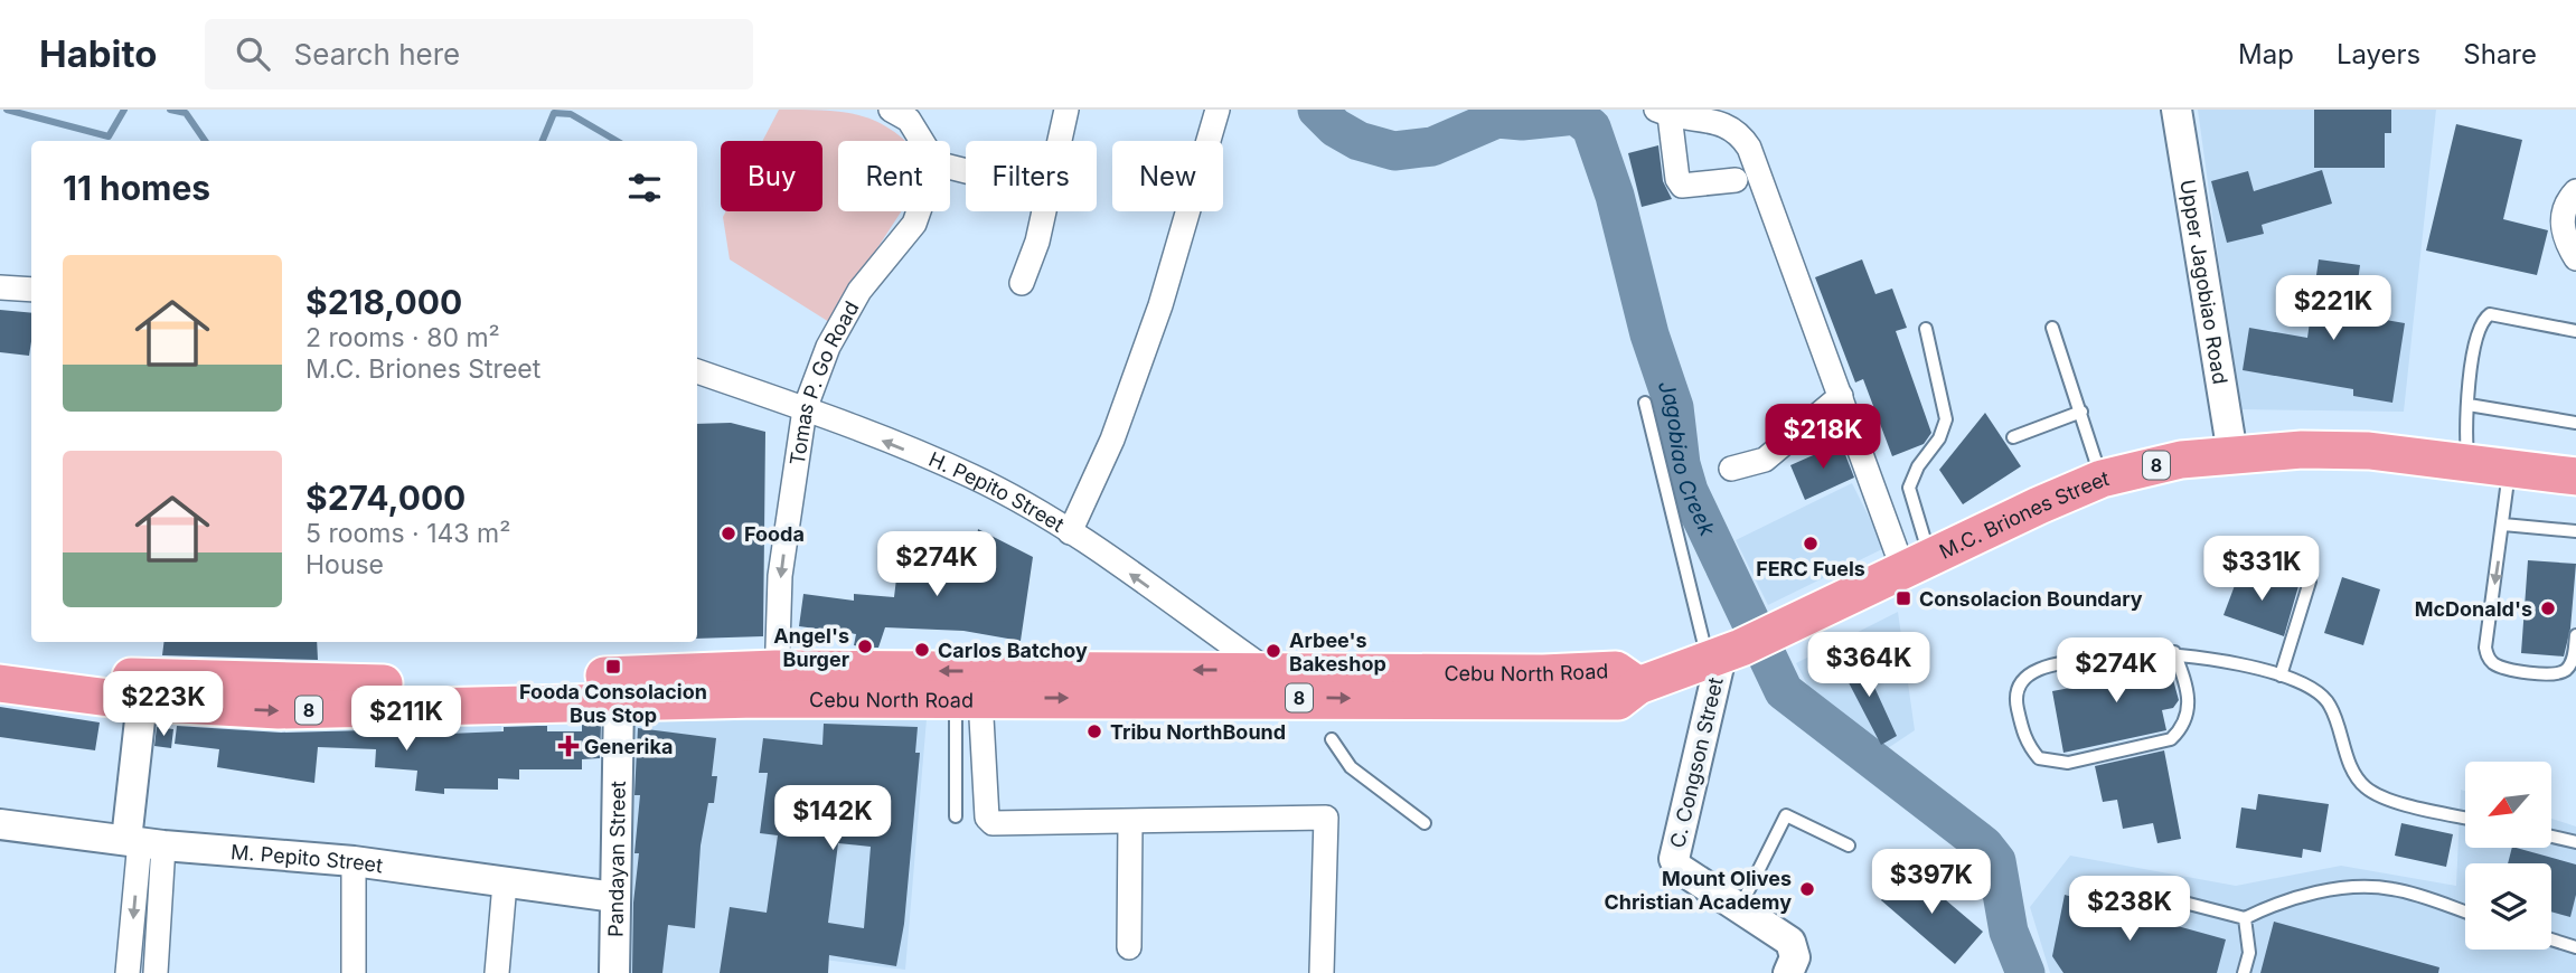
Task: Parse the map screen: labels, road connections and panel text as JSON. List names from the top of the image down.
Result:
{
  "streets": {
    "main road": ["8", "M.C. Briones Street", "Cebu North Road"],
    "street": [
      "Upper Jagobiao Road",
      "Tomas P. Go Road",
      "H. Pepito Street",
      "C. Congson Street",
      "M. Pepito Street",
      "Pandayan Street"
    ]
  },
  "crossings": [
    ["Upper Jagobiao Road", "M.C. Briones Street"],
    ["Tomas P. Go Road", "H. Pepito Street"],
    ["Tomas P. Go Road", "Cebu North Road"],
    ["H. Pepito Street", "Cebu North Road"],
    ["M.C. Briones Street", "Cebu North Road"],
    ["M.C. Briones Street", "C. Congson Street"],
    ["Cebu North Road", "Pandayan Street"],
    ["M. Pepito Street", "Pandayan Street"]
  ],
  "one_way": ["Tomas P. Go Road", "H. Pepito Street"],
  "water": ["Jagobiao Creek"],
  "places": {
    "other": [
      "Fooda",
      "FERC Fuels",
      "McDonald's",
      "Angel's Burger",
      "Carlos Batchoy",
      "Arbee's Bakeshop",
      "Tribu NorthBound",
      "Mount Olives Christian Academy"
    ],
    "transit": ["Consolacion Boundary", "Fooda Consolacion Bus Stop"],
    "health": ["Generika"]
  },
  "north": "bottom left",
  "page": {
    "header": "Habito",
    "search": "Search here",
    "nav": ["Map", "Layers", "Share"],
    "chip": [
      "Buy",
      "Rent",
      "Filters",
      "New"
    ],
    "heading": "11 homes",
    "list": [
      {
        "name": "$218,000",
        "note": "2 rooms · 80 m² · M.C. Briones Street"
      },
      {
        "name": "$274,000",
        "note": "5 rooms · 143 m² · House"
      }
    ],
    "price": [
      "$221K",
      "$218K",
      "$274K",
      "$331K",
      "$364K",
      "$274K",
      "$223K",
      "$211K",
      "$142K",
      "$397K",
      "$238K"
    ]
  }
}
